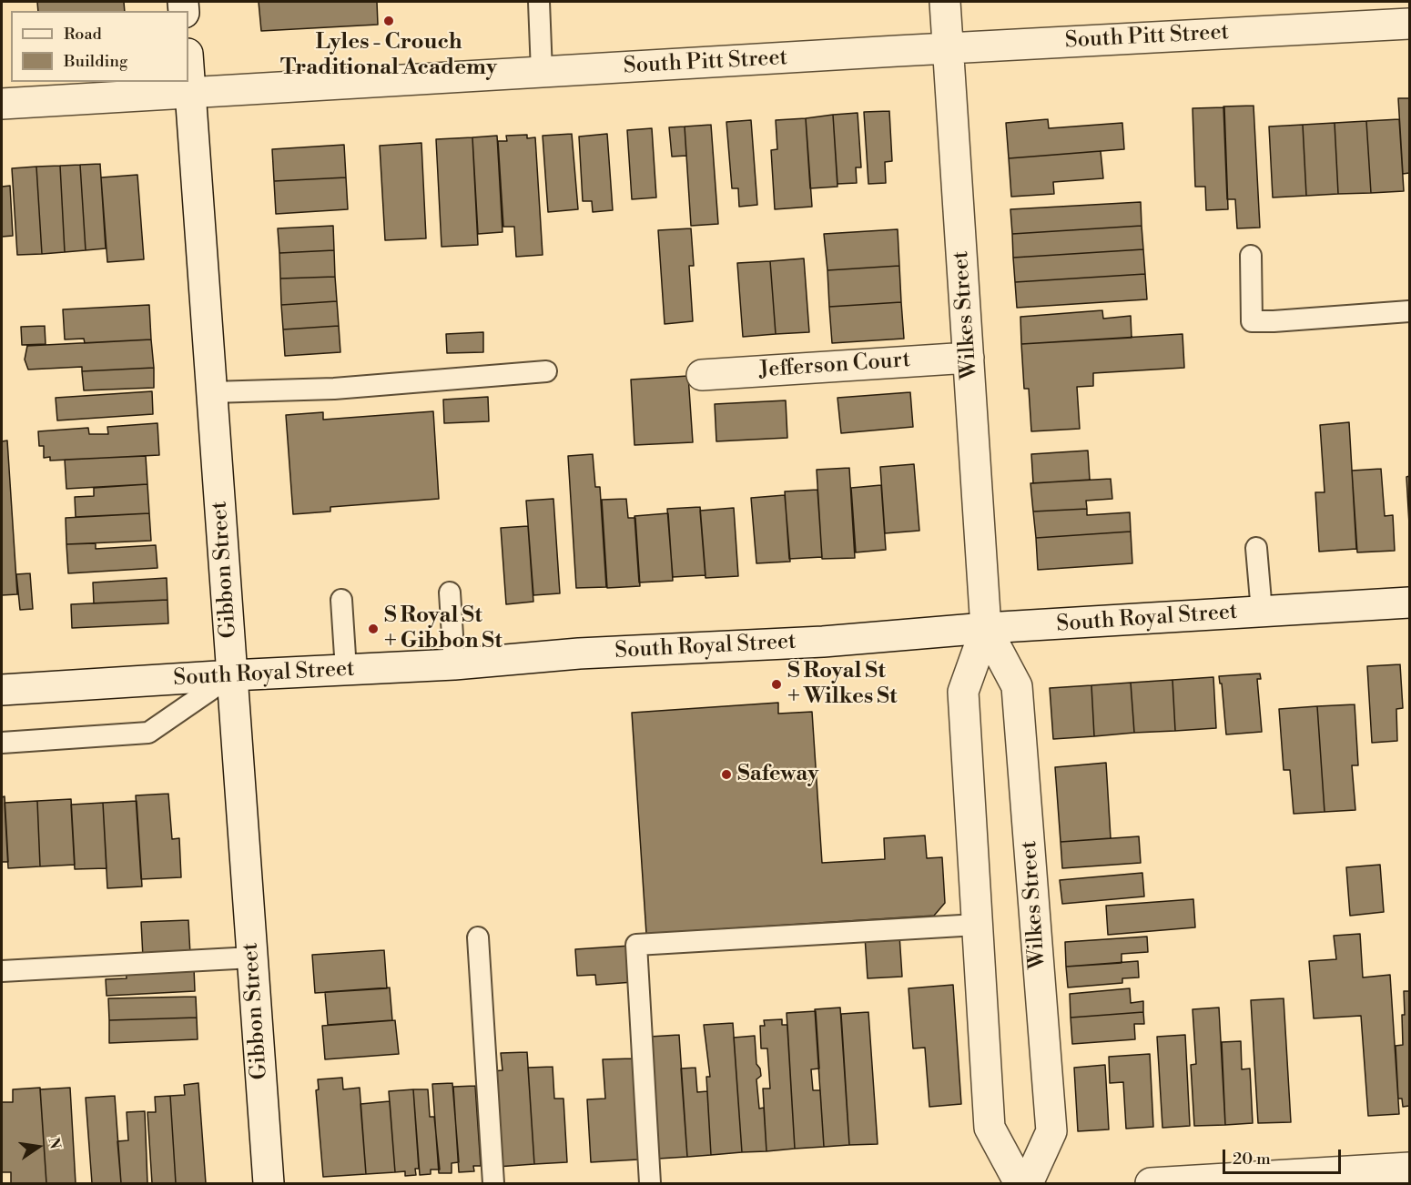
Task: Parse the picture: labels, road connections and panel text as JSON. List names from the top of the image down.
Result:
{
  "streets": {
    "street": [
      "South Pitt Street",
      "Wilkes Street",
      "Jefferson Court",
      "Gibbon Street",
      "South Royal Street"
    ]
  },
  "crossings": [
    ["South Pitt Street", "Wilkes Street"],
    ["South Pitt Street", "Gibbon Street"],
    ["Wilkes Street", "Jefferson Court"],
    ["Wilkes Street", "South Royal Street"],
    ["Gibbon Street", "South Royal Street"]
  ],
  "places": [
    "Lyles - Crouch Traditional Academy",
    "S Royal St + Gibbon St",
    "S Royal St + Wilkes St",
    "Safeway"
  ],
  "legend": ["Road", "Building"],
  "scale_bar": "20 m",
  "north": "right"
}
